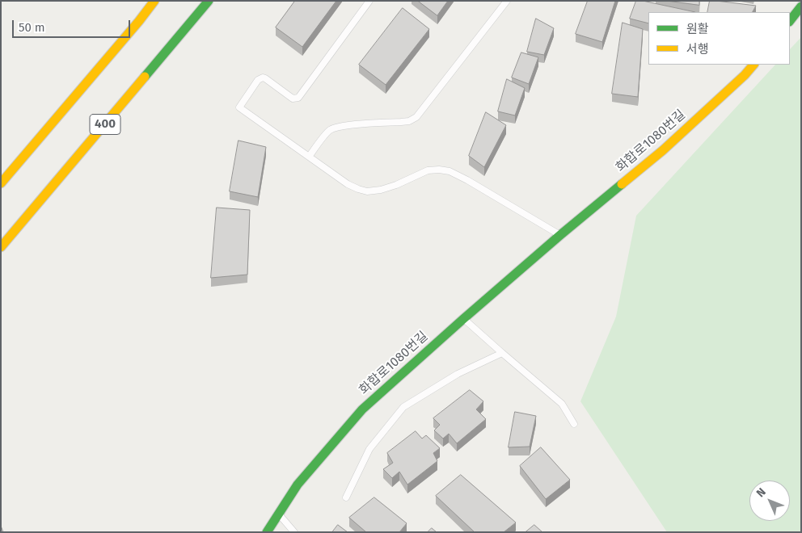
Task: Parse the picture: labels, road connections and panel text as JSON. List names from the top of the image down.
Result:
{
  "streets": {
    "main road": ["400", "화합로1080번길"]
  },
  "legend": ["원활", "서행"],
  "scale_bar": "50 m",
  "north": "top left"
}
